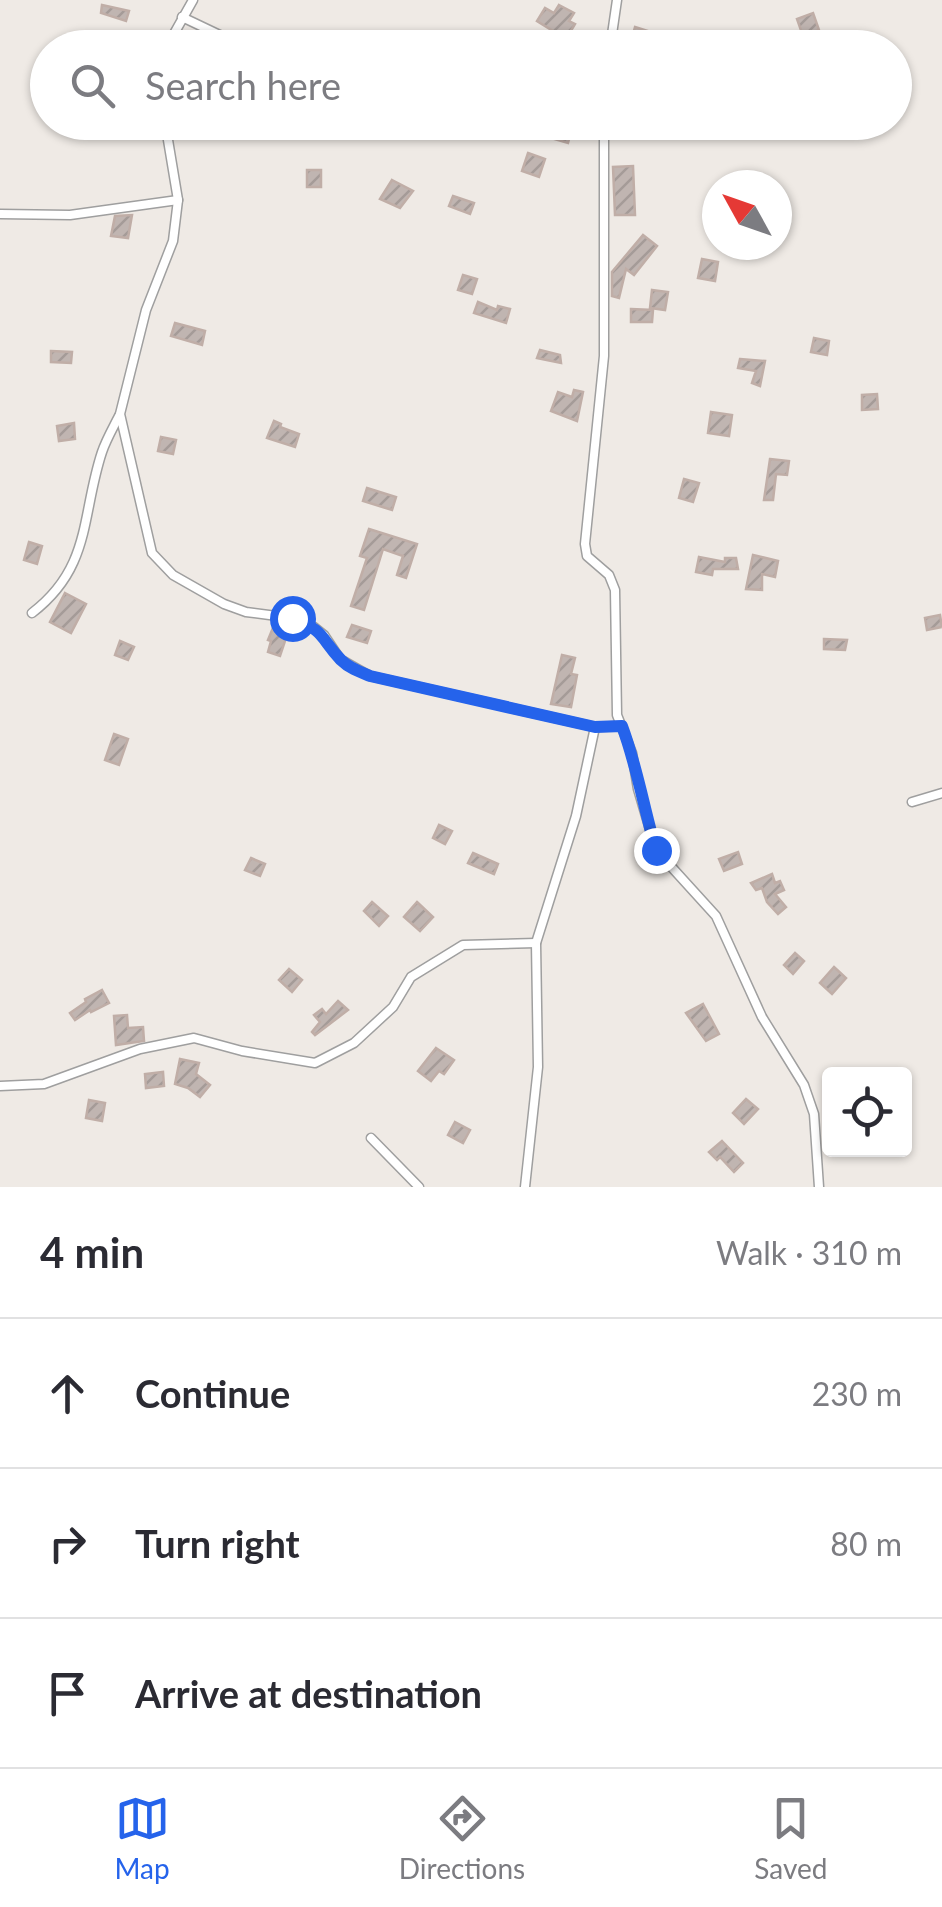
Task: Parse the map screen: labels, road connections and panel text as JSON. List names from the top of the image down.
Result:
{
  "north": "top left",
  "page": {
    "search": "Search here",
    "heading": ["4 min", "Walk · 310 m"],
    "list": [
      ["Continue", "230 m"],
      ["Turn right", "80 m"],
      "Arrive at destination"
    ],
    "nav": ["Map", "Directions", "Saved"]
  }
}
